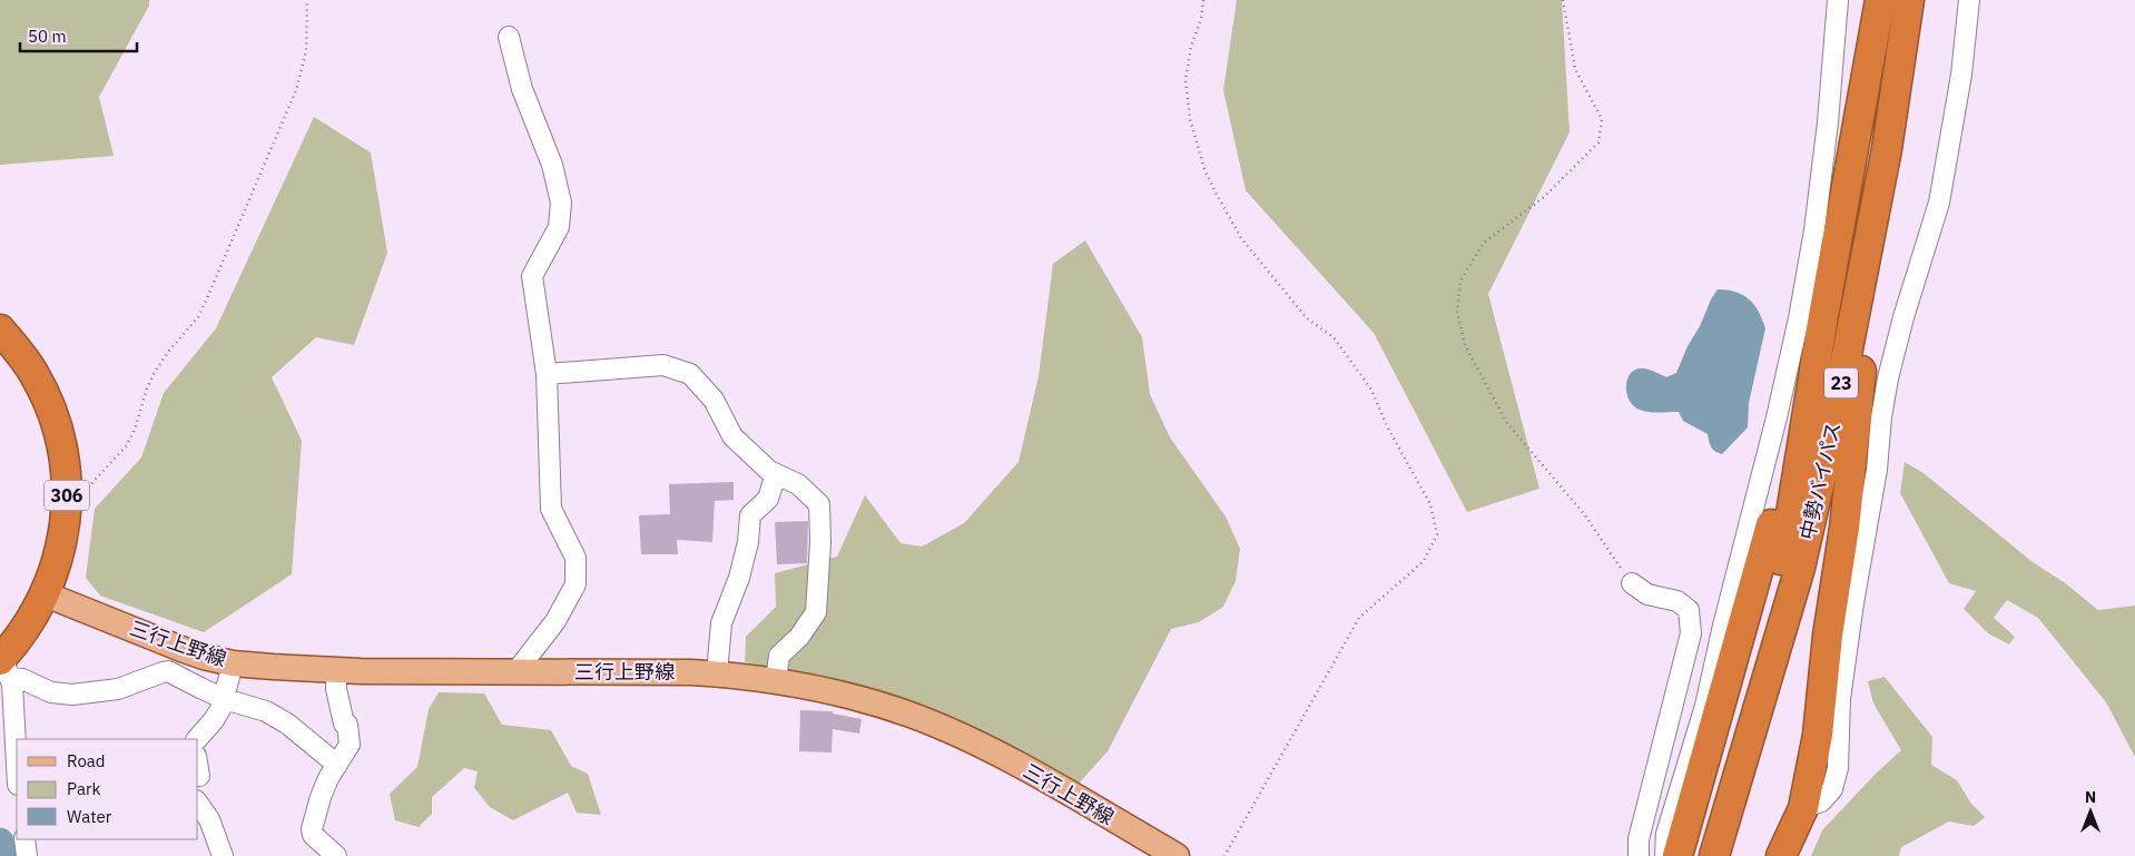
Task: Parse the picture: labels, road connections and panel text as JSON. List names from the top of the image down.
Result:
{
  "streets": {
    "highway": ["23", "中勢バイパス", "306"],
    "main road": ["三行上野線"]
  },
  "crossings": [
    ["306", "三行上野線"]
  ],
  "legend": ["Road", "Park", "Water"],
  "scale_bar": "50 m",
  "north": "top"
}
